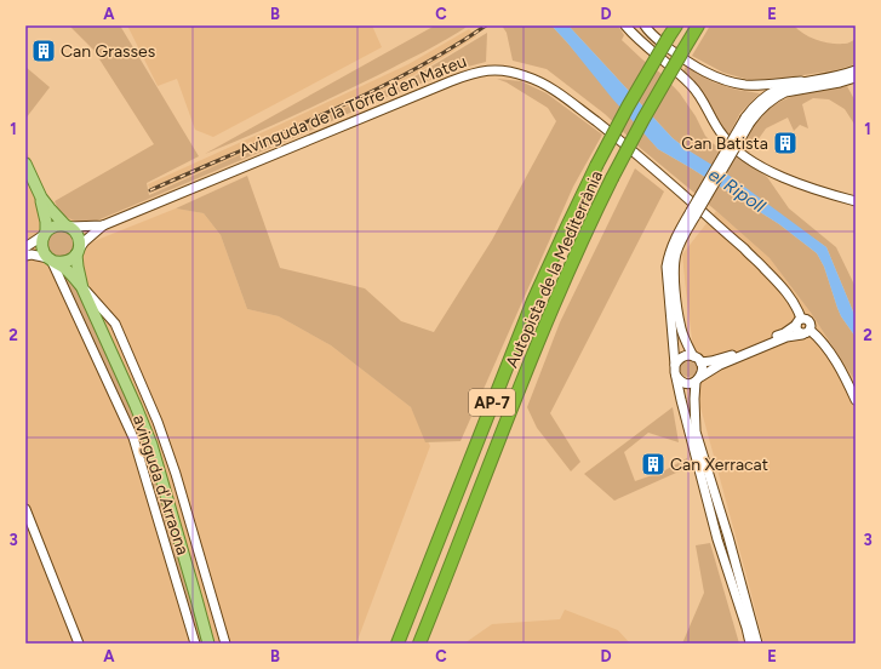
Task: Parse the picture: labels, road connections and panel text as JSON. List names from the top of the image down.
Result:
{
  "streets": {
    "highway": ["Autopista de la Mediterrània", "AP-7"],
    "street": ["Avinguda de la Torre d'en Mateu", "avinguda d'Arraona"]
  },
  "crossings": [
    ["Avinguda de la Torre d'en Mateu", "avinguda d'Arraona"]
  ],
  "water": ["el Ripoll"],
  "places": {
    "building": ["Can Grasses", "Can Batista", "Can Xerracat"]
  },
  "grid": {
    "columns": [
      "A",
      "B",
      "C",
      "D",
      "E"
    ],
    "rows": ["1", "2", "3"]
  }
}
